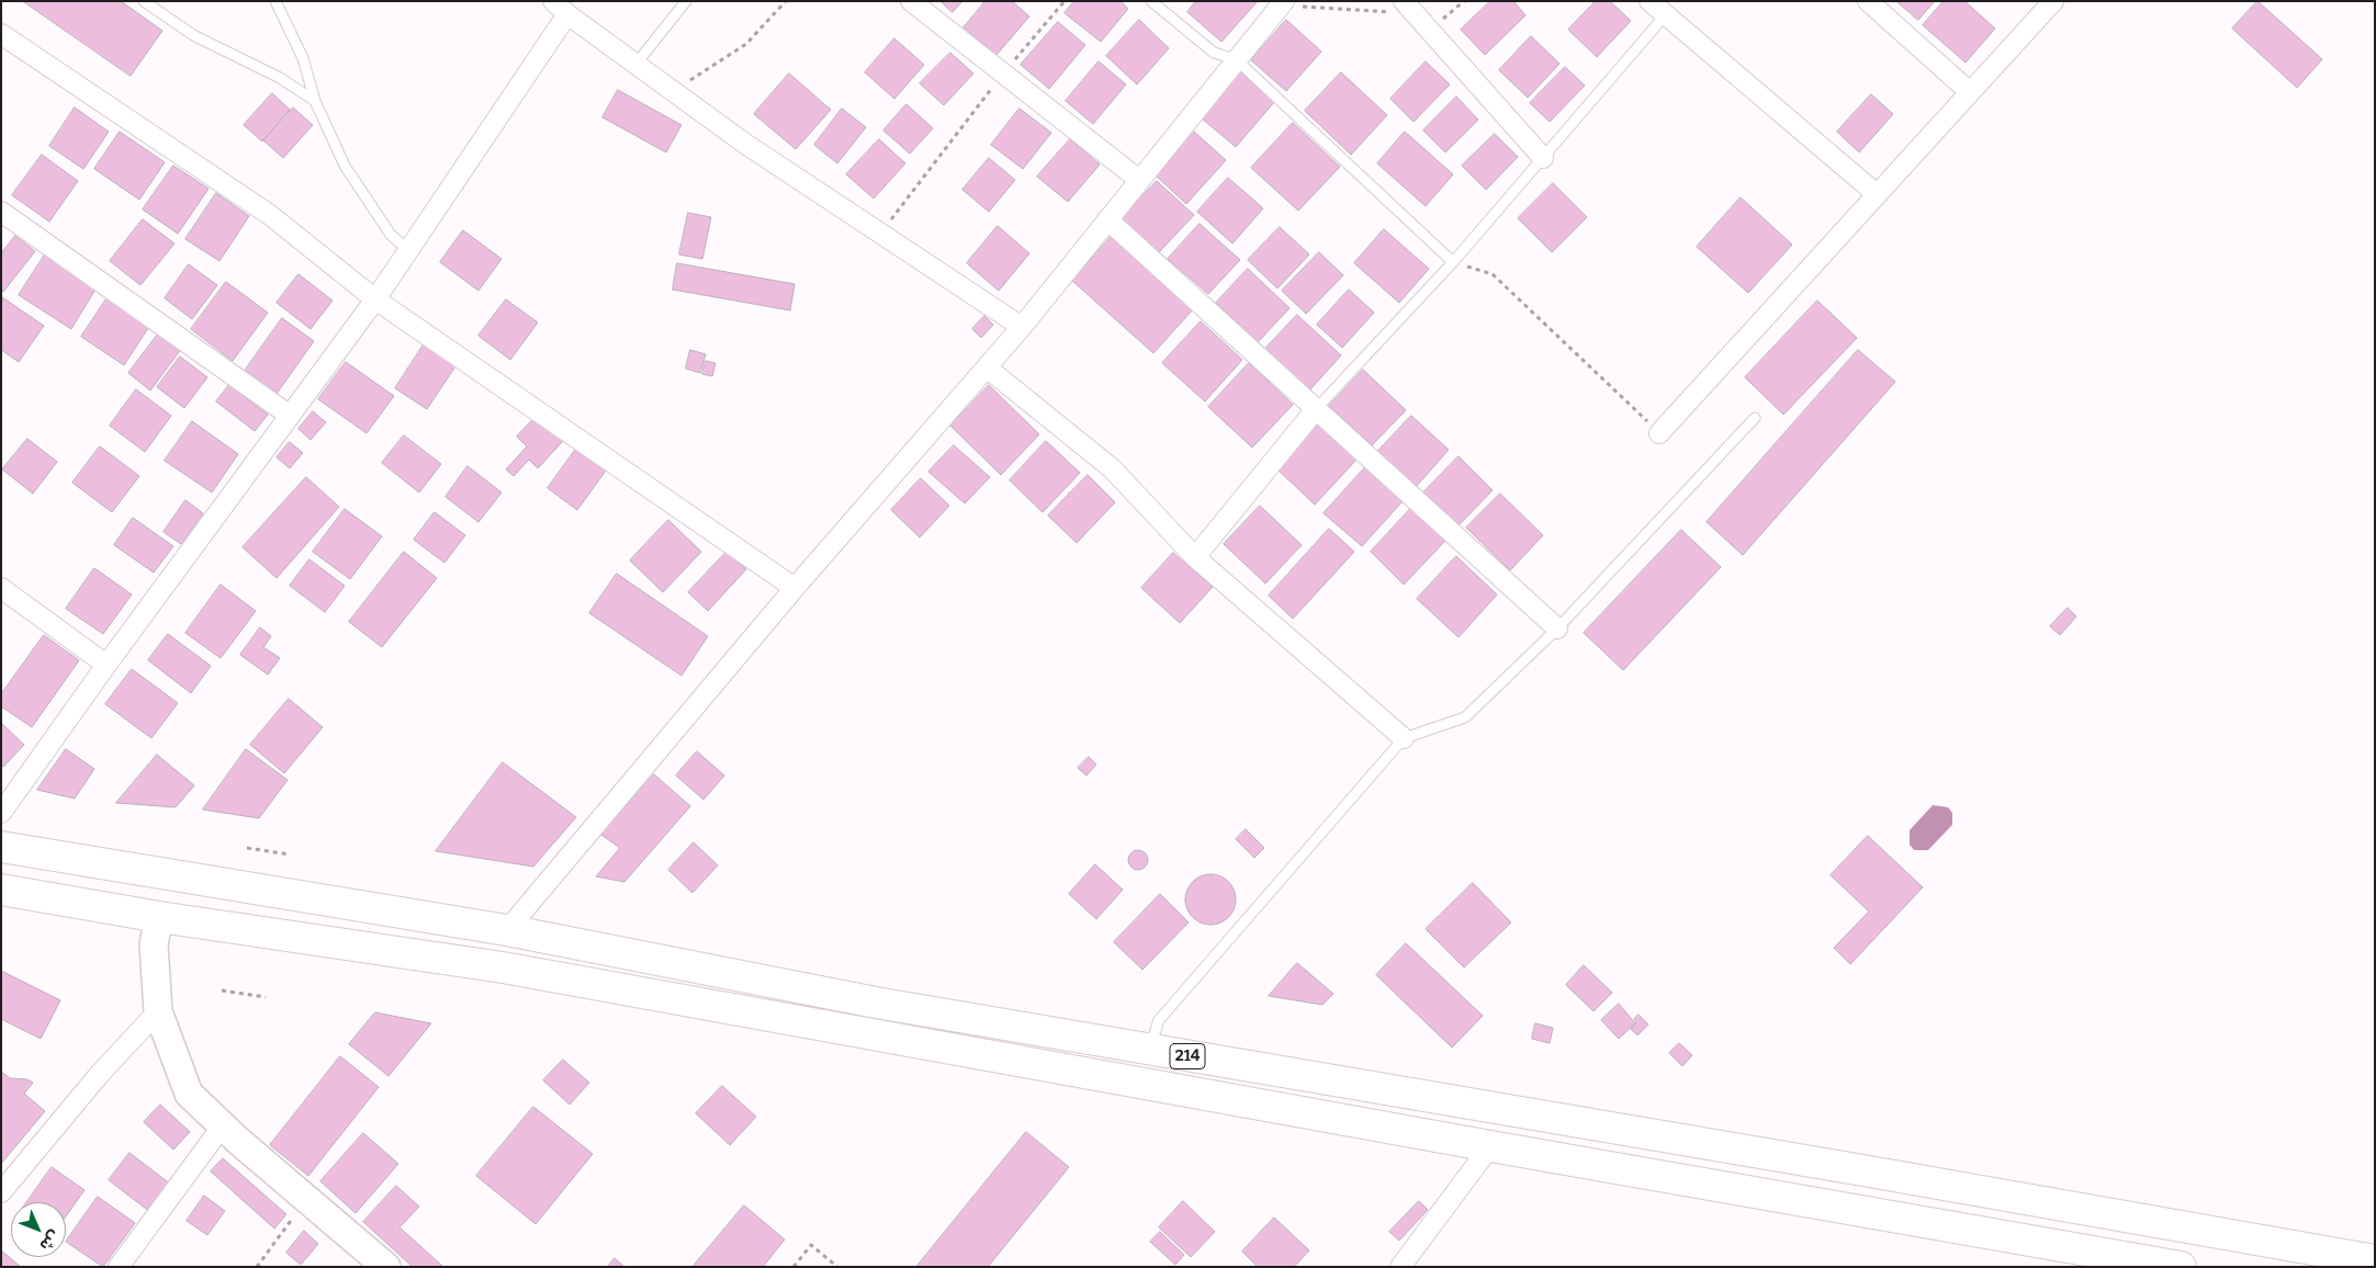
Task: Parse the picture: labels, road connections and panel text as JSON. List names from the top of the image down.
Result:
{
  "streets": {
    "highway": ["214"]
  },
  "north": "bottom right"
}
